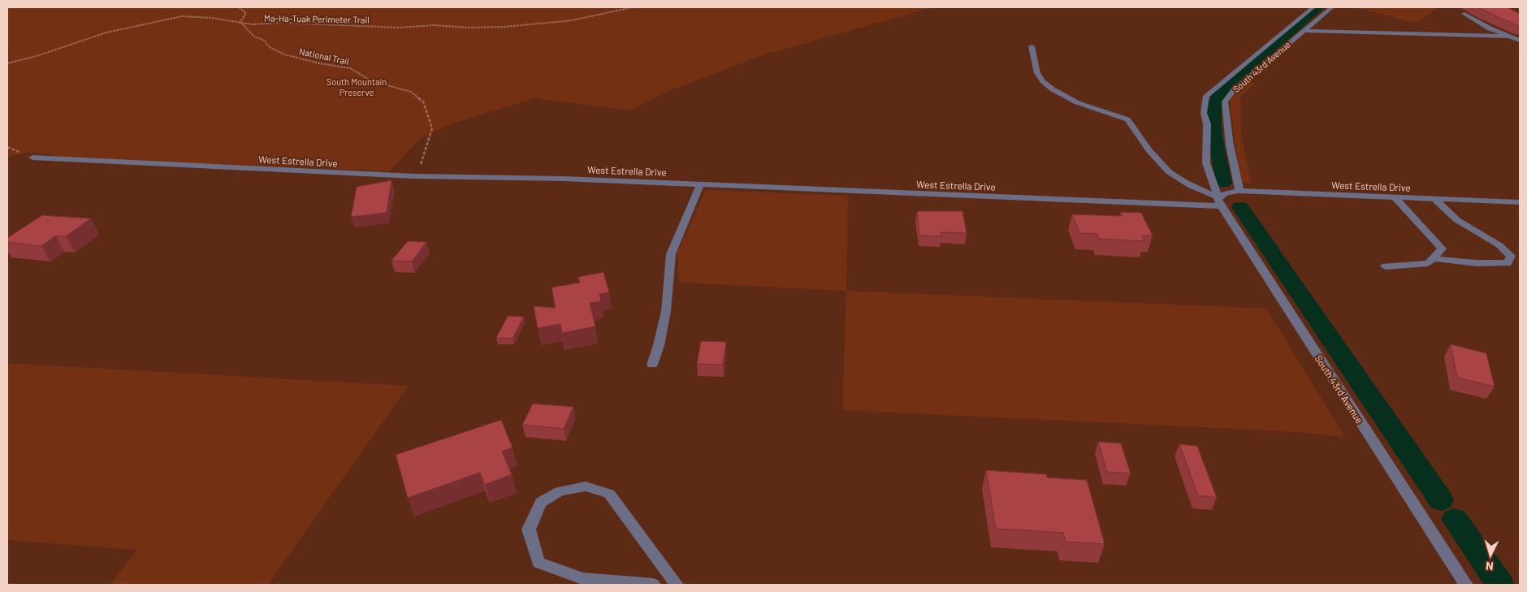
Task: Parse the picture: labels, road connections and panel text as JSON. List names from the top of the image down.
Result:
{
  "streets": {
    "street": ["South 43rd Avenue", "West Estrella Drive"],
    "path": ["Ma-Ha-Tuak Perimeter Trail", "National Trail"]
  },
  "crossings": [
    ["Ma-Ha-Tuak Perimeter Trail", "National Trail"],
    ["National Trail", "West Estrella Drive"],
    ["South 43rd Avenue", "West Estrella Drive"]
  ],
  "parks": ["South Mountain Preserve"],
  "north": "bottom"
}
